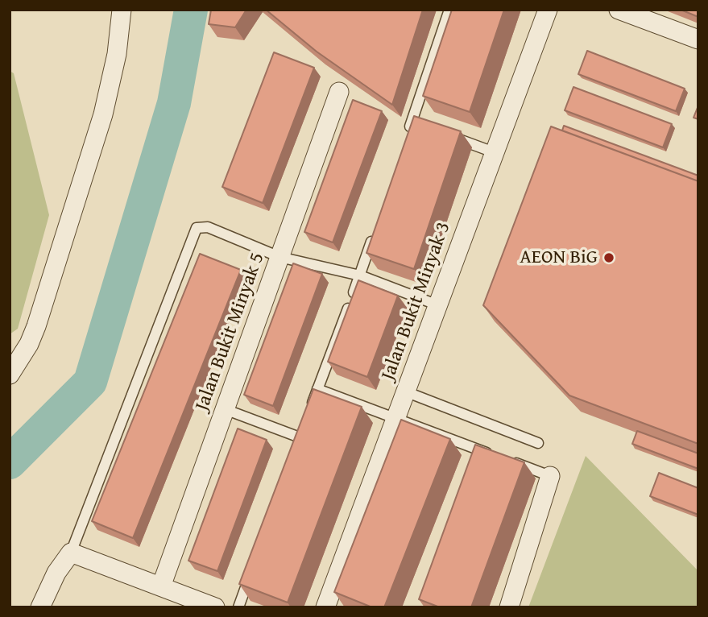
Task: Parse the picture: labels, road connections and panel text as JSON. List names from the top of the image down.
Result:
{
  "streets": {
    "street": ["Jalan Bukit Minyak 3", "Jalan Bukit Minyak 5"]
  },
  "places": ["AEON BiG"]
}
